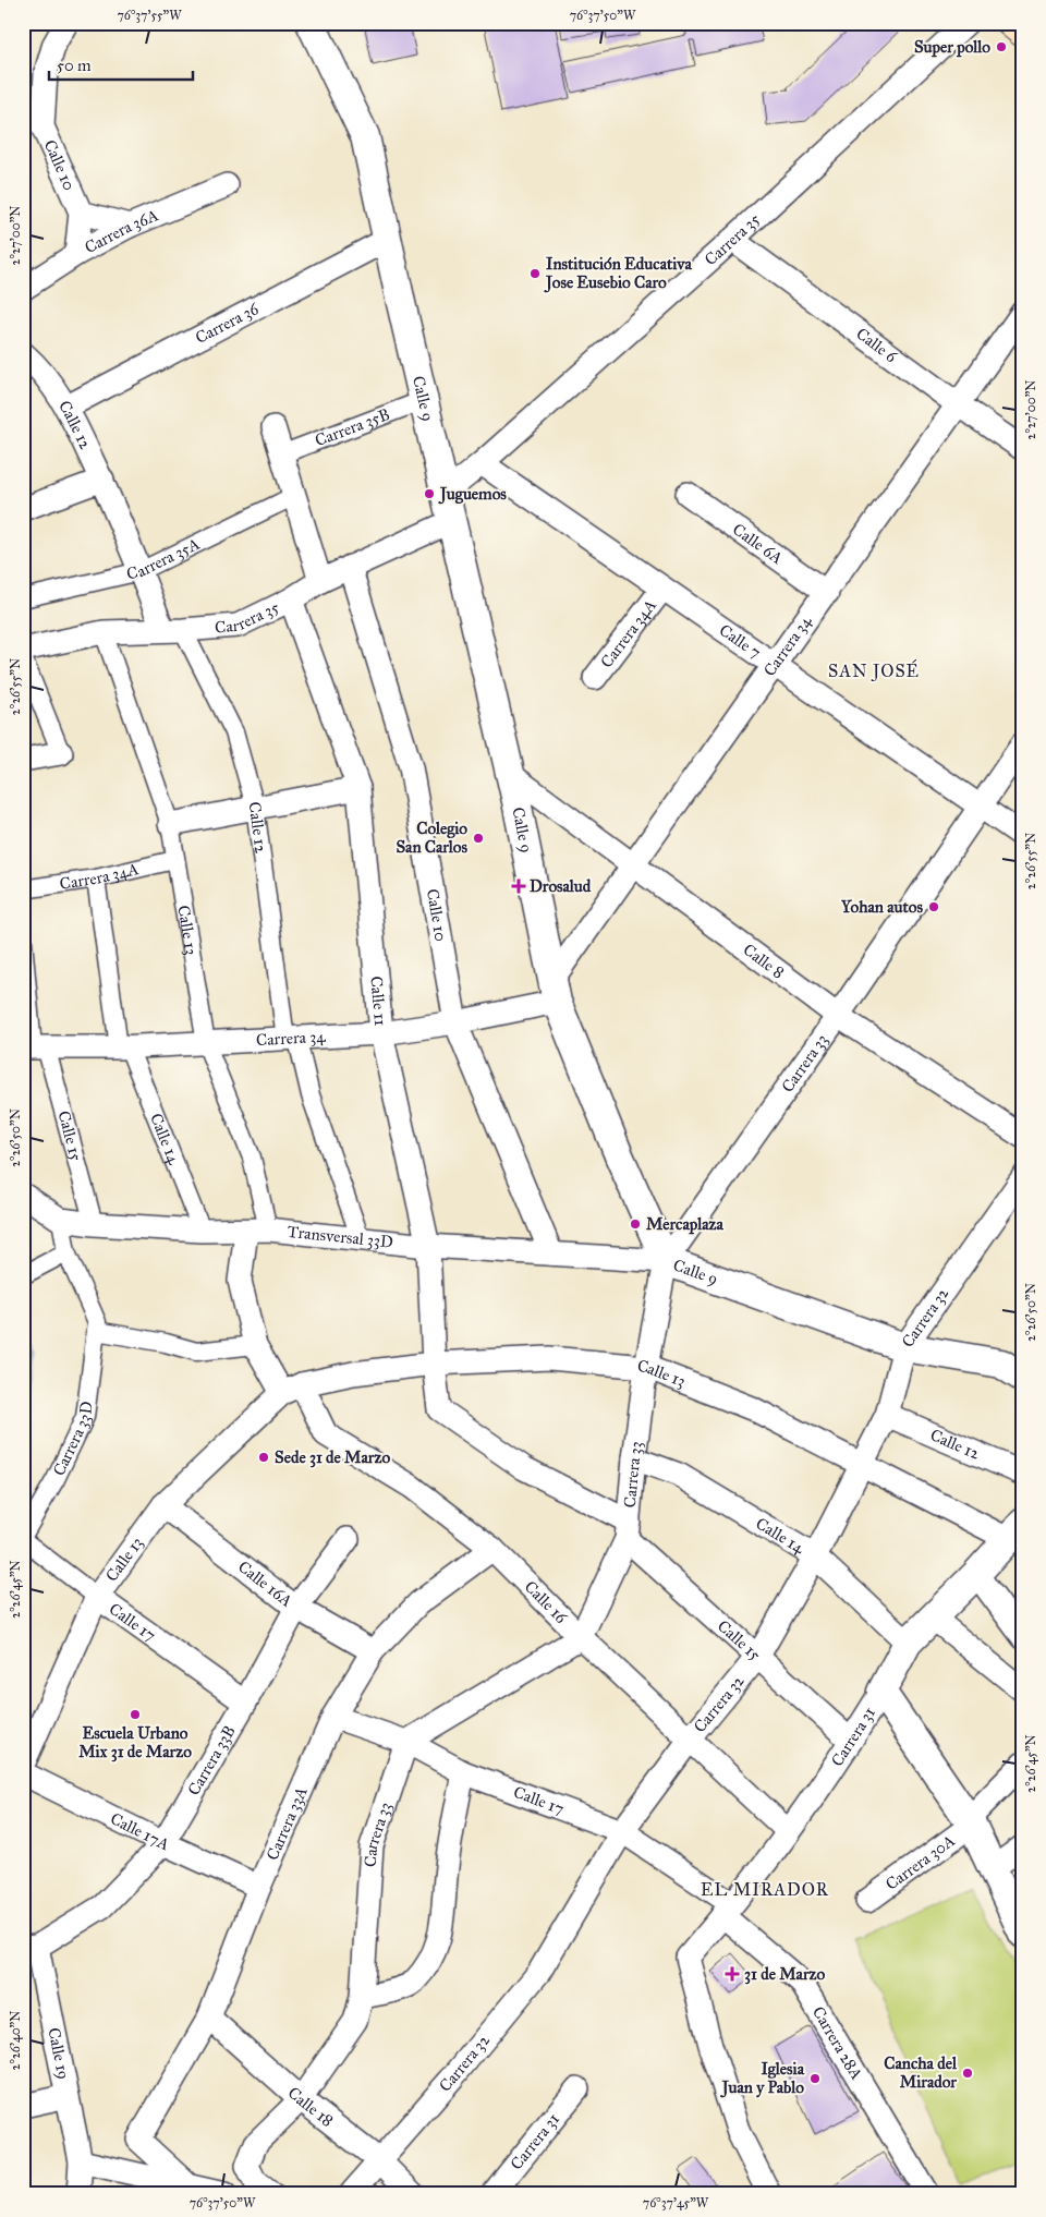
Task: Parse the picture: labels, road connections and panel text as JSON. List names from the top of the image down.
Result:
{
  "streets": {
    "street": [
      "Calle 10",
      "Carrera 36A",
      "Carrera 35",
      "Carrera 36",
      "Calle 6",
      "Calle 9",
      "Calle 12",
      "Carrera 35B",
      "Calle 6A",
      "Carrera 35A",
      "Carrera 34A",
      "Calle 7",
      "Carrera 34",
      "Calle 13",
      "Calle 8",
      "Calle 11",
      "Carrera 33",
      "Calle 15",
      "Calle 14",
      "Transversal 33D",
      "Carrera 32",
      "Carrera 33D",
      "Calle 16A",
      "Calle 16",
      "Calle 17",
      "Carrera 31",
      "Carrera 33B",
      "Carrera 33A",
      "Calle 17A",
      "Carrera 30A",
      "Carrera 28A",
      "Calle 19",
      "Calle 18"
    ]
  },
  "crossings": [
    ["Calle 10", "Carrera 36A"],
    ["Calle 10", "Carrera 35"],
    ["Calle 10", "Carrera 34"],
    ["Calle 10", "Transversal 33D"],
    ["Carrera 35", "Calle 6"],
    ["Carrera 35", "Calle 9"],
    ["Carrera 35", "Calle 12"],
    ["Carrera 35", "Calle 7"],
    ["Carrera 35", "Calle 13"],
    ["Carrera 35", "Calle 11"],
    ["Carrera 36", "Calle 9"],
    ["Carrera 36", "Calle 12"],
    ["Calle 6", "Carrera 34"],
    ["Calle 9", "Carrera 35B"],
    ["Calle 9", "Carrera 34"],
    ["Calle 9", "Calle 8"],
    ["Calle 9", "Carrera 33"],
    ["Calle 9", "Transversal 33D"],
    ["Calle 9", "Carrera 32"],
    ["Calle 12", "Carrera 35A"],
    ["Calle 12", "Carrera 34"],
    ["Calle 12", "Transversal 33D"],
    ["Calle 12", "Carrera 32"],
    ["Calle 6A", "Carrera 34"],
    ["Carrera 34A", "Calle 7"],
    ["Carrera 34A", "Calle 13"],
    ["Carrera 34A", "Calle 14"],
    ["Calle 7", "Carrera 34"],
    ["Calle 7", "Carrera 33"],
    ["Carrera 34", "Calle 13"],
    ["Carrera 34", "Calle 8"],
    ["Carrera 34", "Calle 11"],
    ["Carrera 34", "Calle 15"],
    ["Carrera 34", "Calle 14"],
    ["Calle 13", "Calle 11"],
    ["Calle 13", "Carrera 33"],
    ["Calle 13", "Transversal 33D"],
    ["Calle 13", "Carrera 32"],
    ["Calle 13", "Calle 16A"],
    ["Calle 13", "Calle 16"],
    ["Calle 13", "Calle 17"],
    ["Calle 13", "Carrera 31"],
    ["Calle 8", "Carrera 33"],
    ["Calle 11", "Calle 15"],
    ["Calle 11", "Transversal 33D"],
    ["Carrera 33", "Calle 15"],
    ["Carrera 33", "Calle 14"],
    ["Carrera 33", "Transversal 33D"],
    ["Carrera 33", "Calle 16"],
    ["Carrera 33", "Calle 17"],
    ["Carrera 33", "Calle 18"],
    ["Calle 15", "Transversal 33D"],
    ["Calle 15", "Carrera 32"],
    ["Calle 15", "Carrera 31"],
    ["Calle 14", "Transversal 33D"],
    ["Calle 14", "Carrera 32"],
    ["Calle 14", "Carrera 31"],
    ["Transversal 33D", "Carrera 33D"],
    ["Carrera 32", "Calle 16"],
    ["Carrera 32", "Calle 17"],
    ["Carrera 32", "Calle 18"],
    ["Carrera 33D", "Calle 17"],
    ["Calle 16A", "Carrera 33B"],
    ["Calle 16A", "Carrera 33A"],
    ["Calle 16", "Carrera 31"],
    ["Calle 16", "Carrera 33A"],
    ["Calle 17", "Carrera 31"],
    ["Calle 17", "Carrera 33B"],
    ["Calle 17", "Carrera 33A"],
    ["Calle 17", "Carrera 28A"],
    ["Carrera 31", "Carrera 28A"],
    ["Carrera 33B", "Calle 17A"],
    ["Carrera 33B", "Calle 19"],
    ["Carrera 33A", "Calle 17A"],
    ["Carrera 33A", "Calle 18"]
  ],
  "districts": ["SAN JOSÉ", "EL MIRADOR"],
  "places": {
    "other": [
      "Super pollo",
      "Institución Educativa Jose Eusebio Caro",
      "Juguemos",
      "Colegio San Carlos",
      "Yohan autos",
      "Mercaplaza",
      "Sede 31 de Marzo",
      "Escuela Urbano Mix 31 de Marzo",
      "Cancha del Mirador",
      "Iglesia Juan y Pablo"
    ],
    "health": ["Drosalud", "31 de Marzo"]
  },
  "scale_bar": "50 m",
  "coordinates": [
    "76°37'55\"W",
    "76°37'50\"W",
    "2°27'00\"N",
    "2°26'55\"N",
    "2°26'50\"N",
    "2°26'45\"N",
    "2°26'40\"N",
    "76°37'45\"W"
  ]
}
